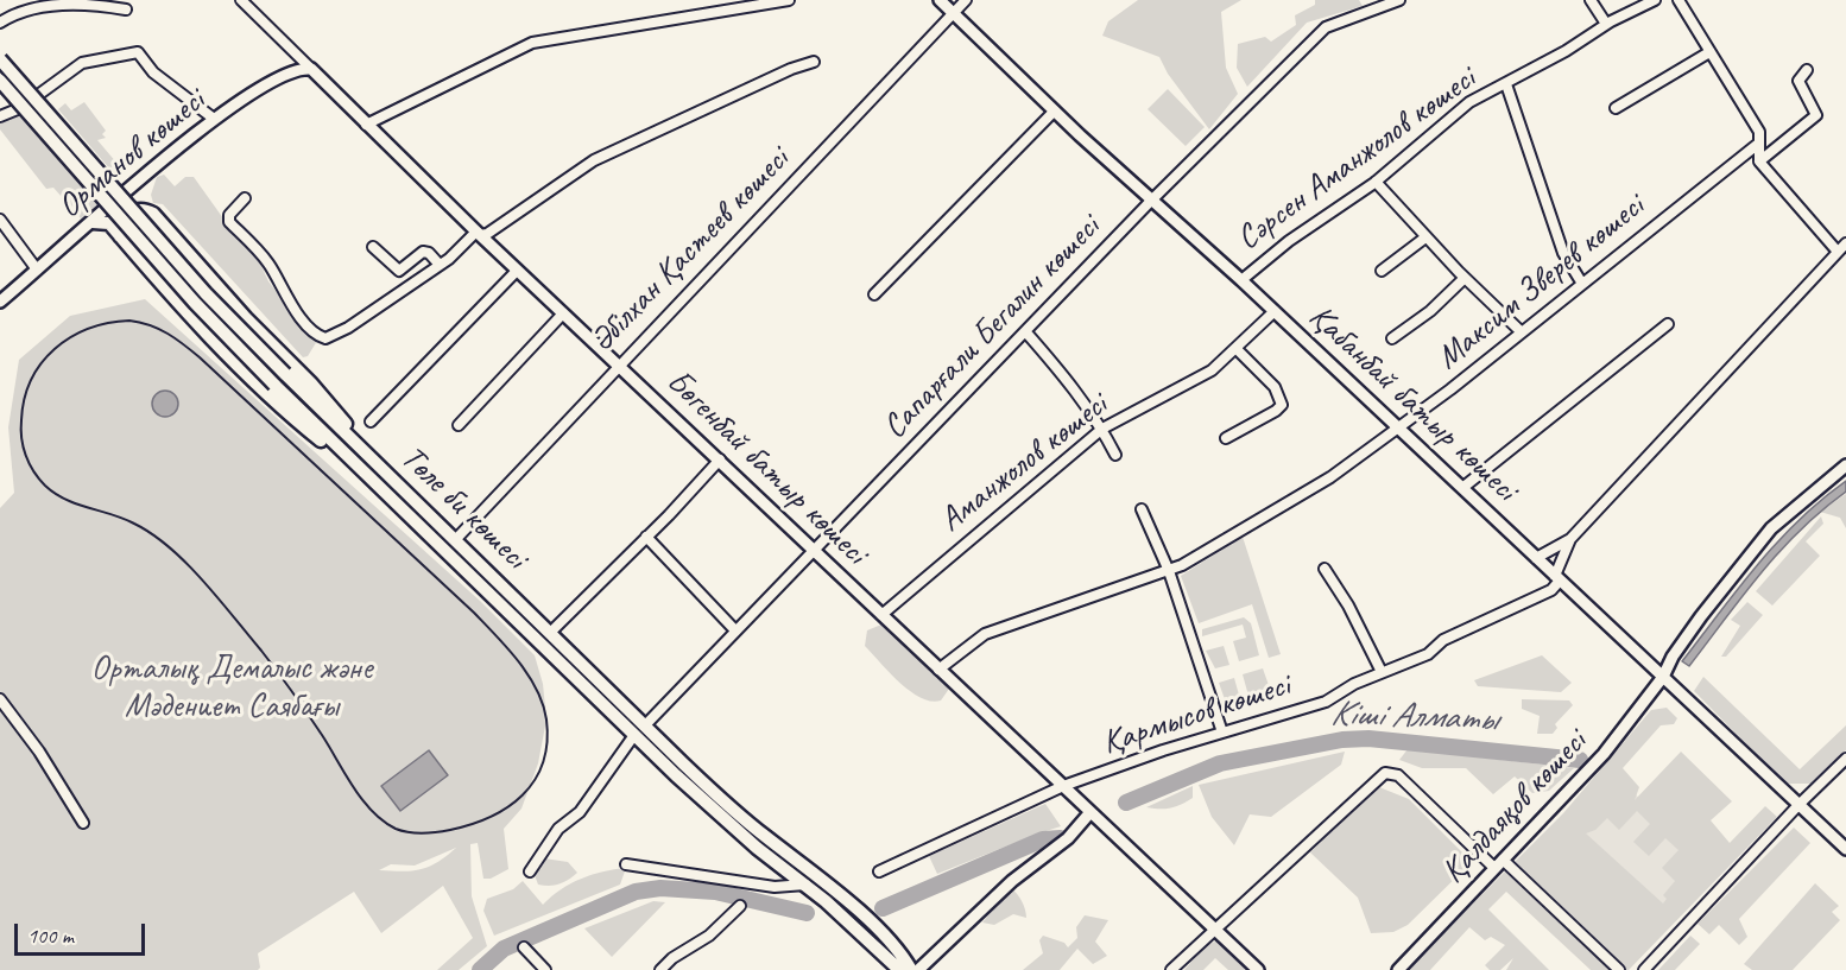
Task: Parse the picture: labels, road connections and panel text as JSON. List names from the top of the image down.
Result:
{
  "streets": {
    "main road": ["Төле би көшесі"],
    "street": [
      "Орманов көшесі",
      "Сәрсен Аманжолов көшесі",
      "Әбілхан Қастеев көшесі",
      "Максим Зверев көшесі",
      "Сапарғали Бегалин көшесі",
      "Қабанбай батыр көшесі",
      "Аманжолов көшесі",
      "Бөгенбай батыр көшесі",
      "Қармысов көшесі",
      "Қалдаяқов көшесі"
    ]
  },
  "crossings": [
    ["Орманов көшесі", "Бөгенбай батыр көшесі"],
    ["Сәрсен Аманжолов көшесі", "Қабанбай батыр көшесі"],
    ["Әбілхан Қастеев көшесі", "Қабанбай батыр көшесі"],
    ["Әбілхан Қастеев көшесі", "Бөгенбай батыр көшесі"],
    ["Әбілхан Қастеев көшесі", "Төле би көшесі"],
    ["Максим Зверев көшесі", "Қабанбай батыр көшесі"],
    ["Максим Зверев көшесі", "Бөгенбай батыр көшесі"],
    ["Сапарғали Бегалин көшесі", "Қабанбай батыр көшесі"],
    ["Сапарғали Бегалин көшесі", "Бөгенбай батыр көшесі"],
    ["Сапарғали Бегалин көшесі", "Төле би көшесі"],
    ["Қабанбай батыр көшесі", "Аманжолов көшесі"],
    ["Қабанбай батыр көшесі", "Қармысов көшесі"],
    ["Қабанбай батыр көшесі", "Қалдаяқов көшесі"],
    ["Аманжолов көшесі", "Бөгенбай батыр көшесі"],
    ["Бөгенбай батыр көшесі", "Қармысов көшесі"]
  ],
  "water": ["Кіші Алматы"],
  "parks": ["Орталық Демалыс және Мәдениет Саябағы"],
  "scale_bar": "100 m"
}
